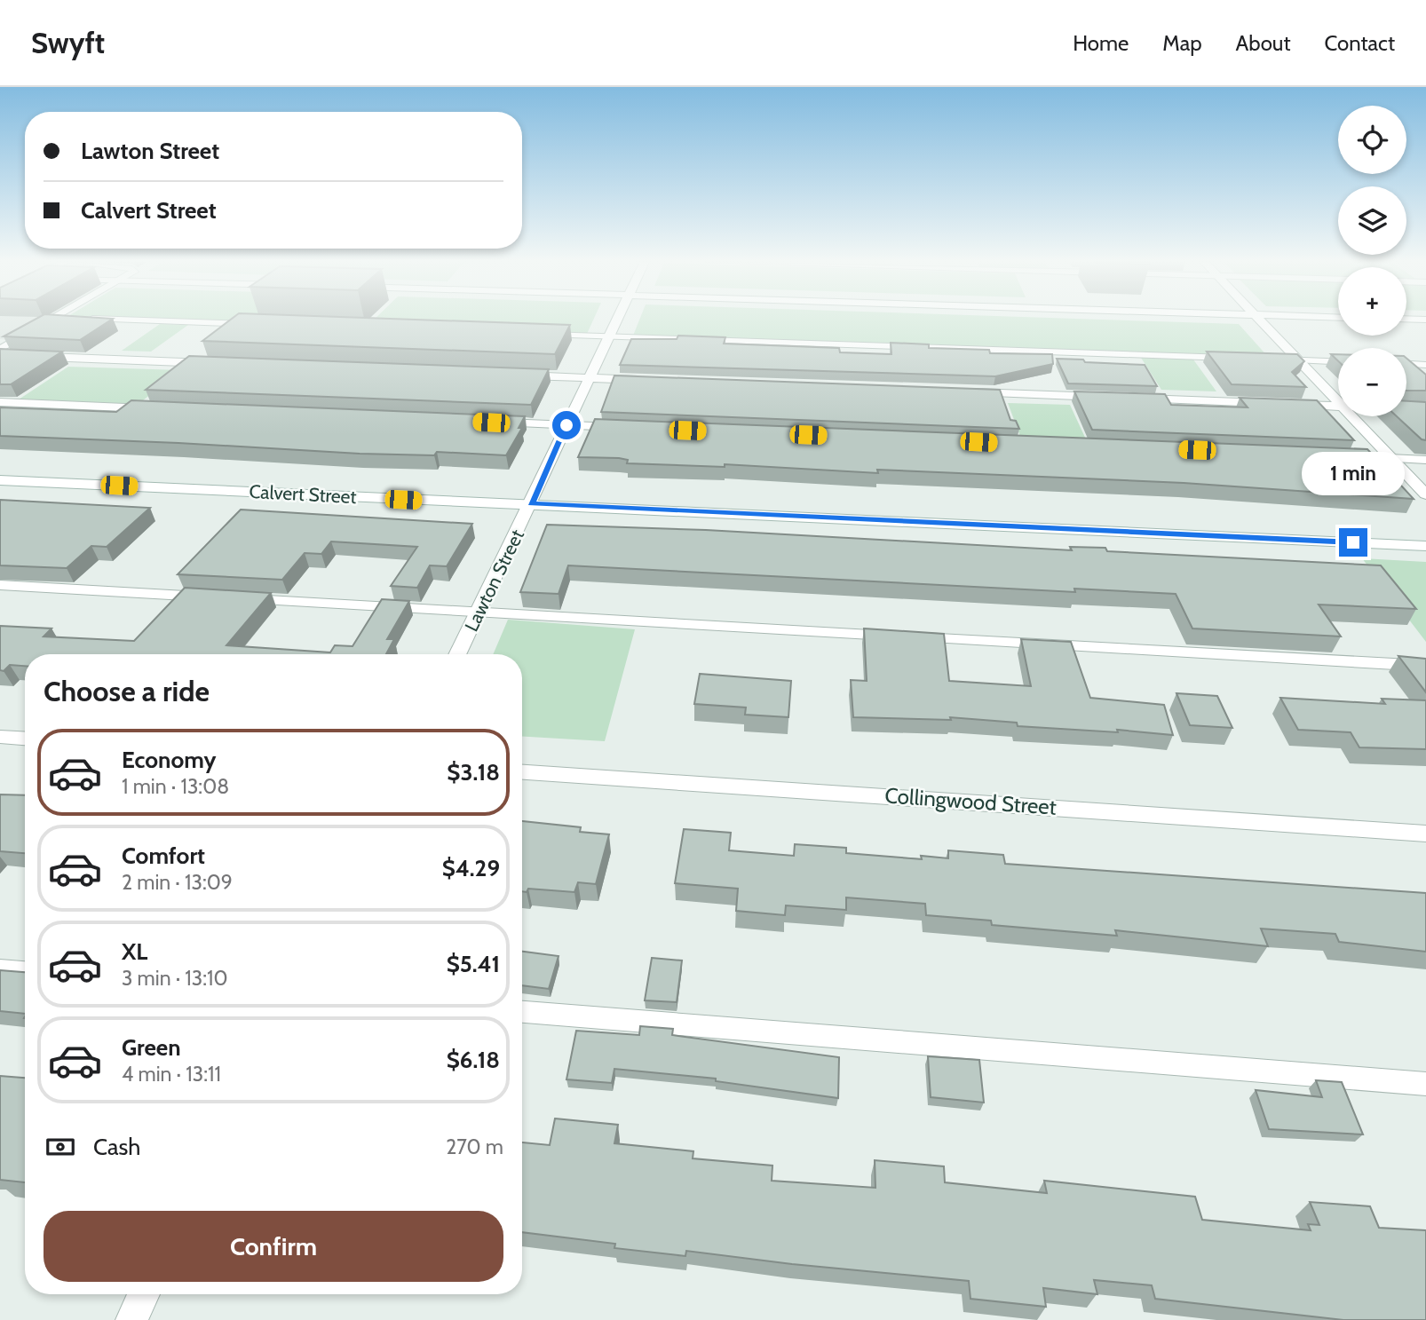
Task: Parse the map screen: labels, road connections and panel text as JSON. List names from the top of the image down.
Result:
{
  "streets": {
    "street": ["Calvert Street", "Lawton Street", "Collingwood Street"]
  },
  "crossings": [
    ["Calvert Street", "Lawton Street"]
  ],
  "page": {
    "header": "Swyft",
    "nav": [
      "Home",
      "Map",
      "About",
      "Contact"
    ],
    "map_buttons": ["+", "−"],
    "banner": ["Lawton Street", "Calvert Street"],
    "bubble": "1 min",
    "heading": "Choose a ride",
    "list": [
      {
        "name": "Economy",
        "note": "1 min · 13:08",
        "value": "$3.18"
      },
      {
        "name": "Comfort",
        "note": "2 min · 13:09",
        "value": "$4.29"
      },
      {
        "name": "XL",
        "note": "3 min · 13:10",
        "value": "$5.41"
      },
      {
        "name": "Green",
        "note": "4 min · 13:11",
        "value": "$6.18"
      }
    ],
    "pay": ["Cash", "270 m"],
    "buttons": "Confirm"
  }
}
